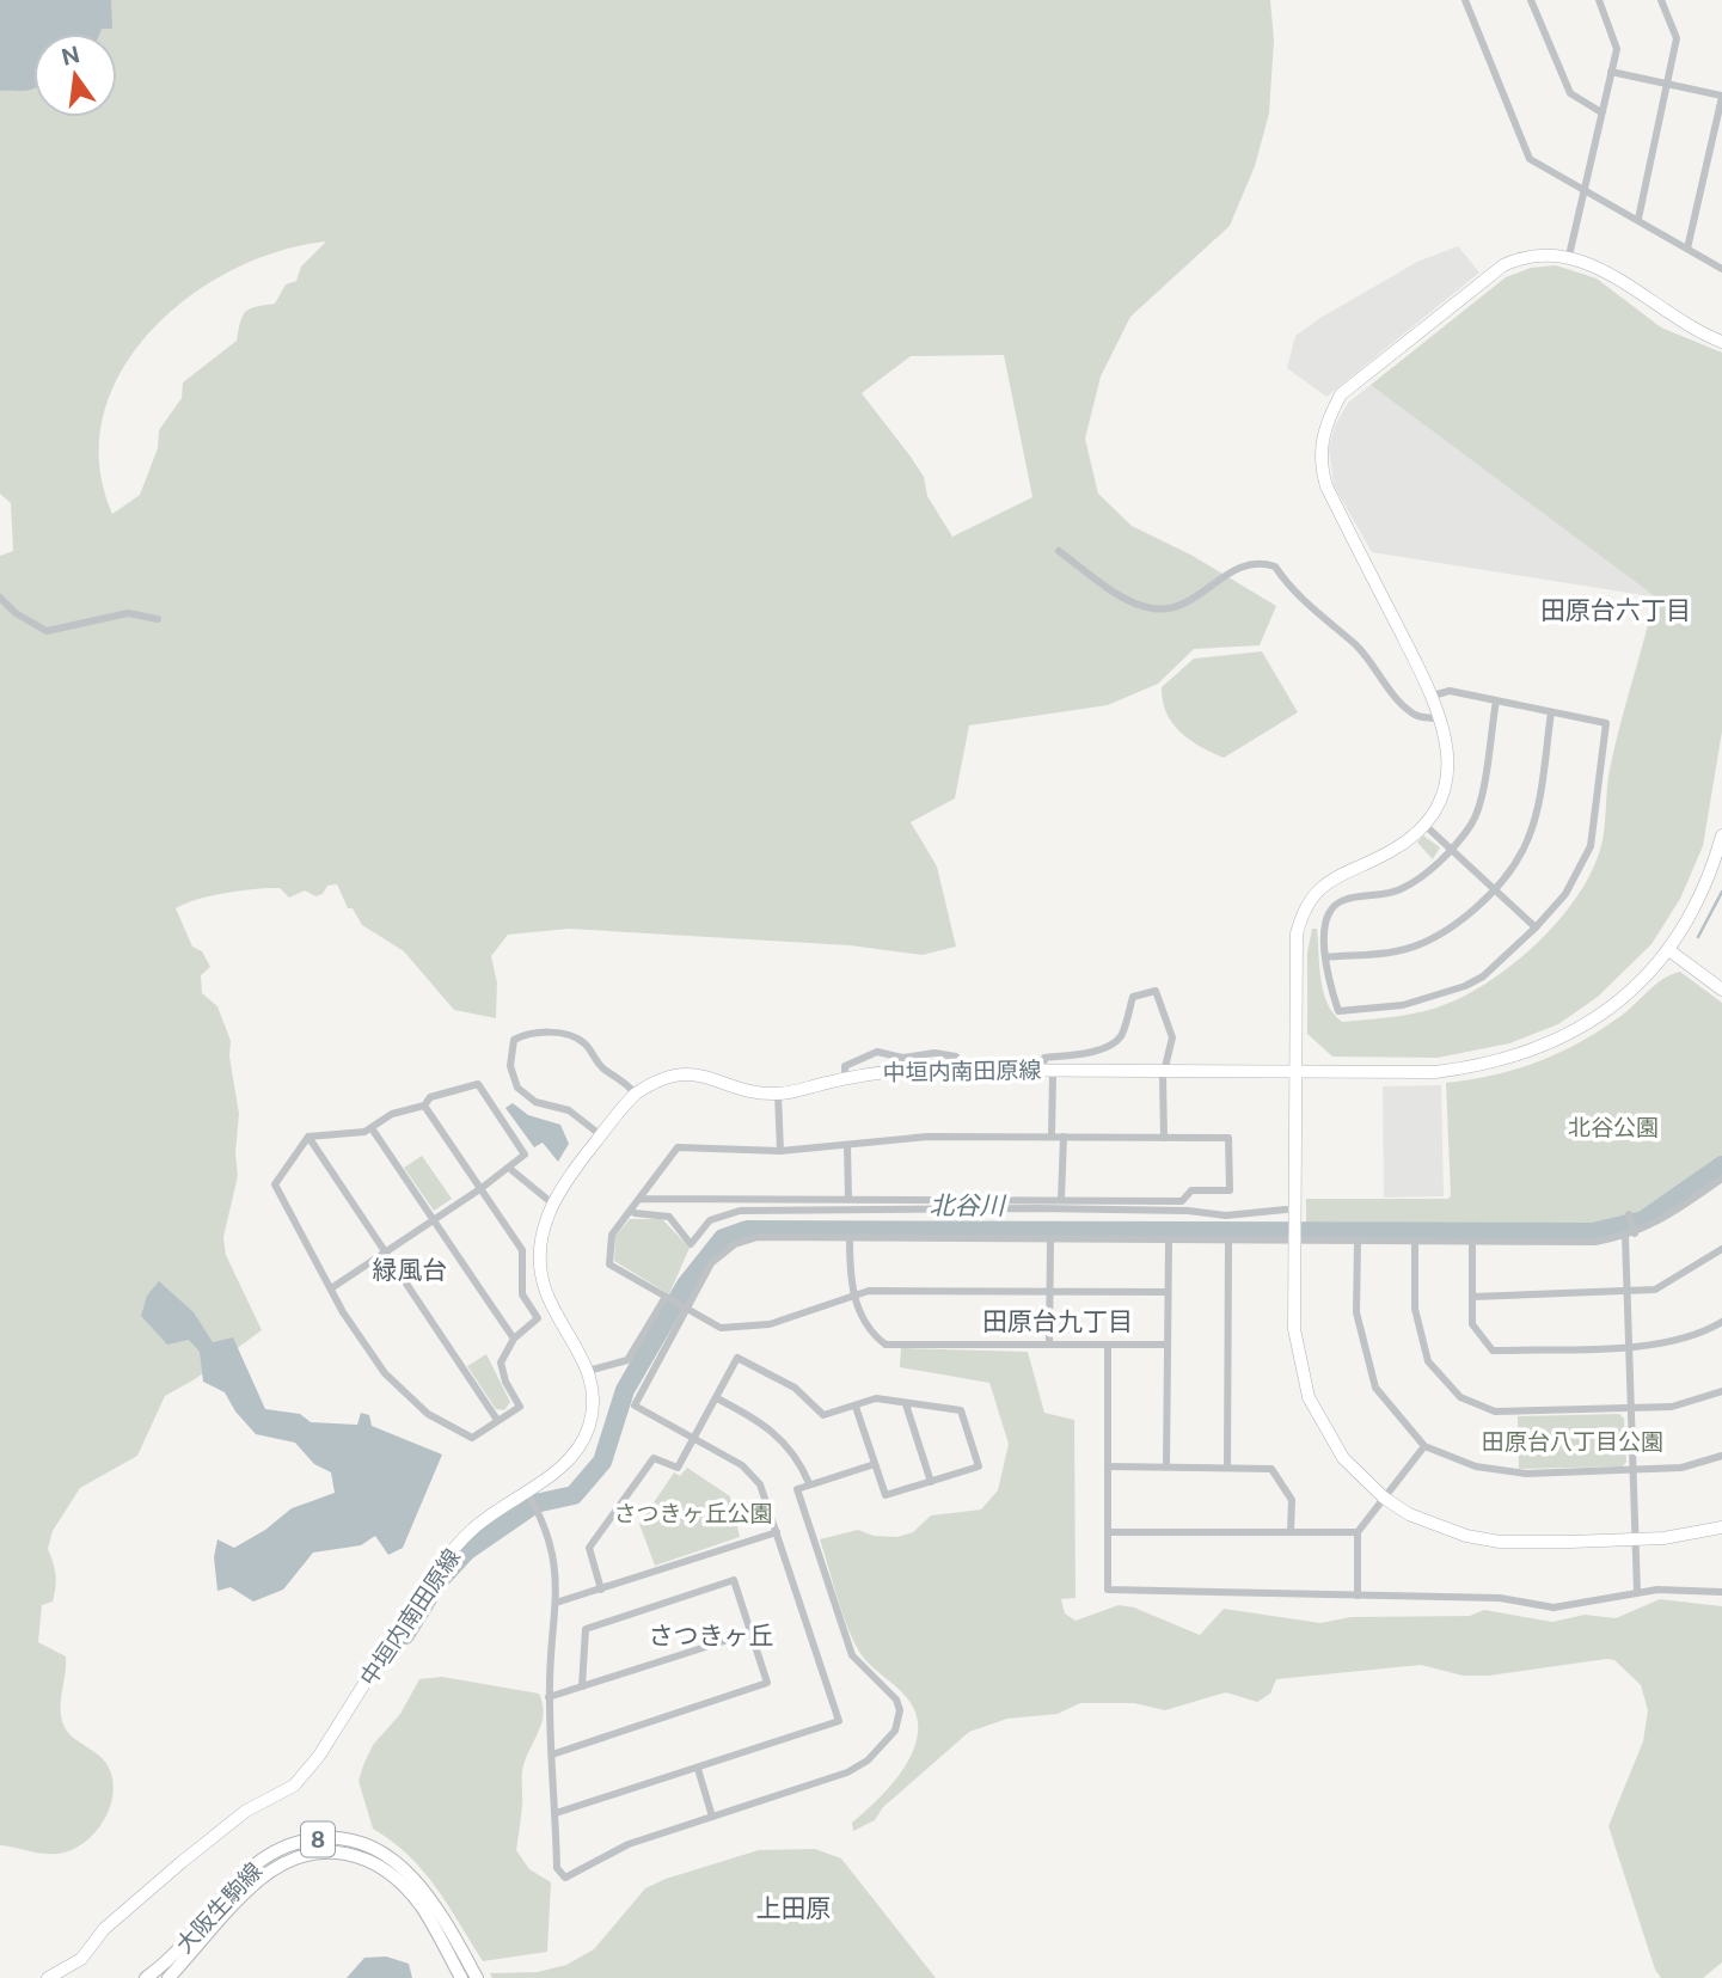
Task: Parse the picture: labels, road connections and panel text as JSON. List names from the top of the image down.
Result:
{
  "streets": {
    "main road": ["中垣内南田原線", "8", "大阪生駒線"]
  },
  "districts": [
    "田原台六丁目",
    "緑風台",
    "田原台九丁目",
    "さつきヶ丘",
    "上田原"
  ],
  "water": ["北谷川"],
  "parks": ["北谷公園", "田原台八丁目公園", "さつきヶ丘公園"],
  "north": "top"
}
